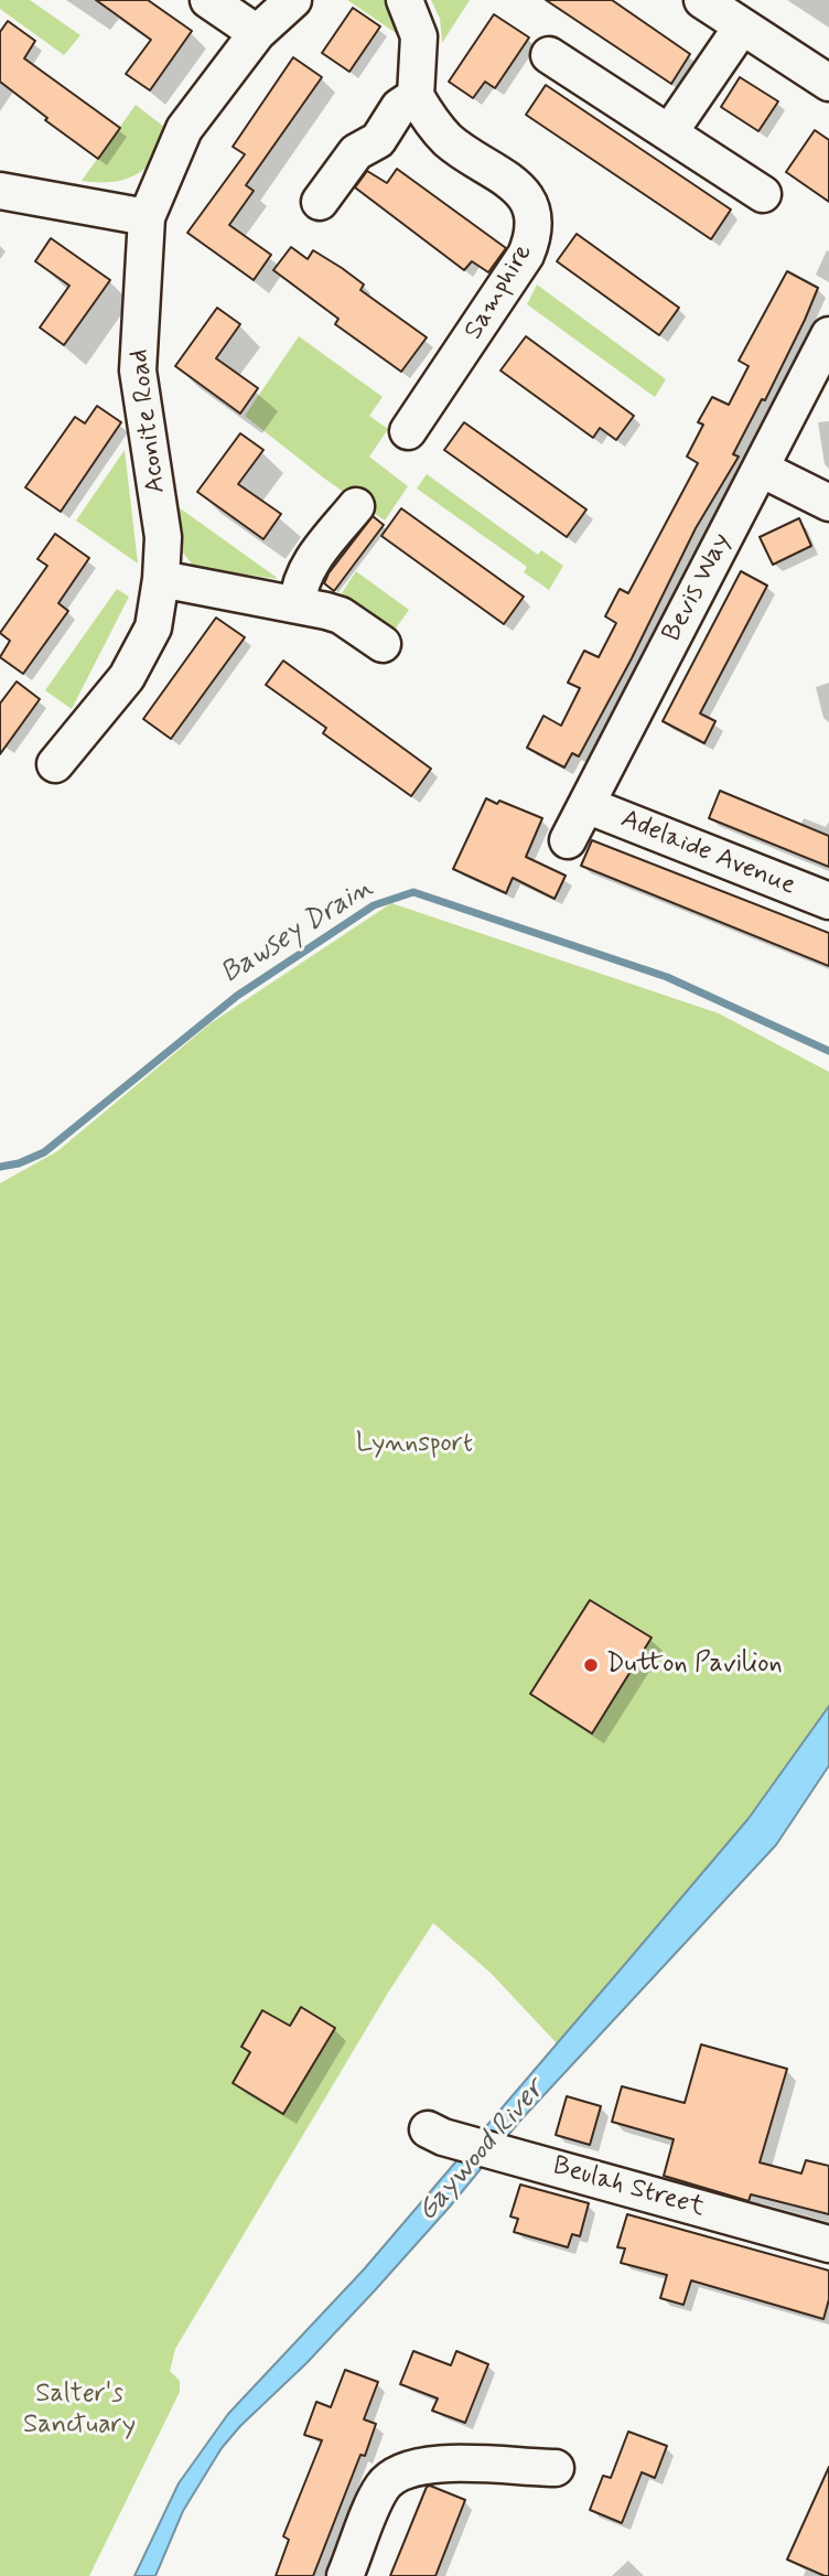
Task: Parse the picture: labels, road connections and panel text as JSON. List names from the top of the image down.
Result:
{
  "streets": {
    "street": [
      "Samphire",
      "Aconite Road",
      "Bevis Way",
      "Adelaide Avenue",
      "Beulah Street"
    ]
  },
  "crossings": [
    ["Bevis Way", "Adelaide Avenue"]
  ],
  "water": ["Bawsey Drain", "Gaywood River"],
  "parks": ["Lynnsport", "Salter's Sanctuary"],
  "places": ["Dutton Pavilion"]
}
